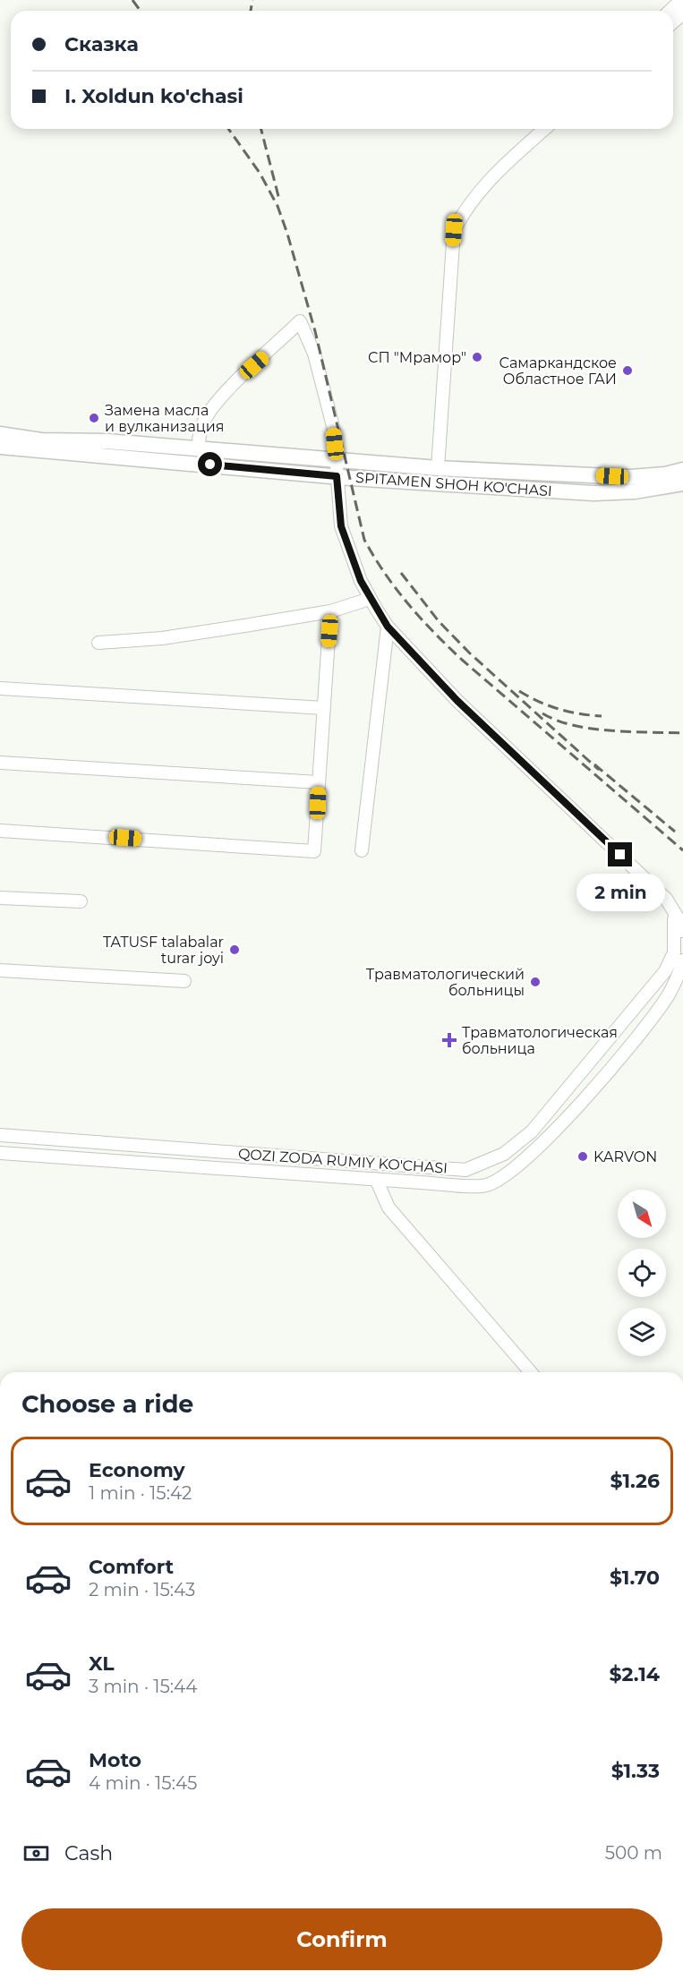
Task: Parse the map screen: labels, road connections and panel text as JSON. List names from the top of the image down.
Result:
{
  "streets": {
    "main road": ["SPITAMEN SHOH KO'CHASI"],
    "street": ["QOZI ZODA RUMIY KO'CHASI"]
  },
  "places": {
    "other": [
      "СП \"Мрамор\"",
      "Самаркандское Областное ГАИ",
      "Замена масла и вулканизация",
      "TATUSF talabalar turar joyi",
      "Травматологический больницы",
      "KARVON"
    ],
    "health": ["Травматологическая больница"]
  },
  "north": "bottom right",
  "page": {
    "banner": ["Сказка", "I. Xoldun ko'chasi"],
    "bubble": "2 min",
    "heading": "Choose a ride",
    "list": [
      {
        "name": "Economy",
        "note": "1 min · 15:42",
        "value": "$1.26"
      },
      {
        "name": "Comfort",
        "note": "2 min · 15:43",
        "value": "$1.70"
      },
      {
        "name": "XL",
        "note": "3 min · 15:44",
        "value": "$2.14"
      },
      {
        "name": "Moto",
        "note": "4 min · 15:45",
        "value": "$1.33"
      }
    ],
    "pay": ["Cash", "500 m"],
    "buttons": "Confirm"
  }
}
